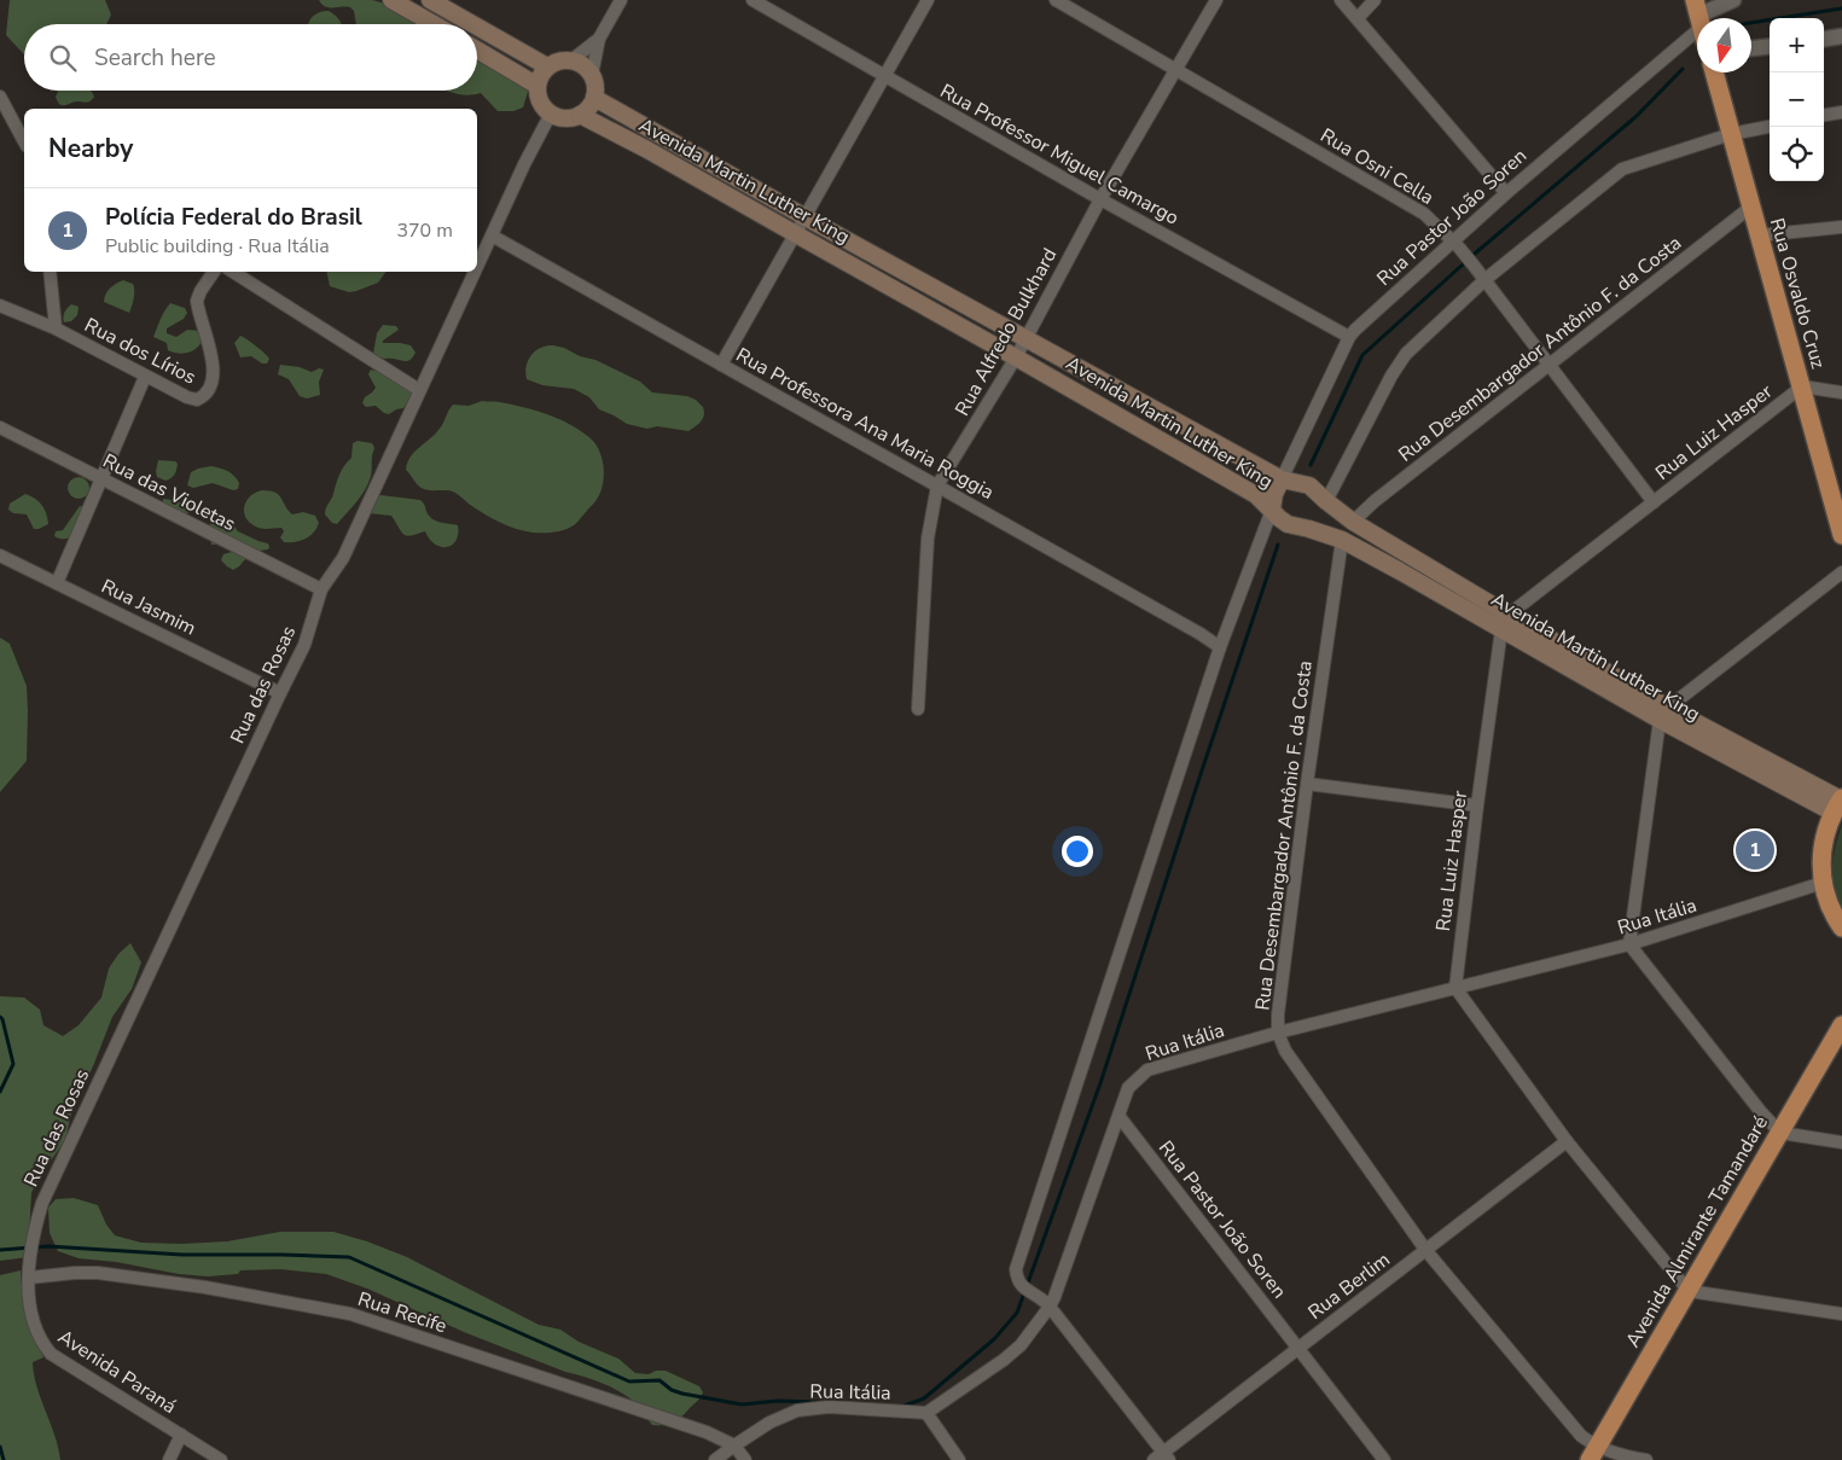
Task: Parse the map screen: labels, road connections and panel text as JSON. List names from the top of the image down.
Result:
{
  "streets": {
    "highway": ["Rua Osvaldo Cruz", "Avenida Almirante Tamandaré"],
    "main road": ["Avenida Martin Luther King"],
    "street": [
      "Rua Professor Miguel Camargo",
      "Rua Osni Cella",
      "Rua Pastor João Soren",
      "Rua Alfredo Bulkhard",
      "Rua Desembargador Antônio F. da Costa",
      "Rua dos Lírios",
      "Rua Professora Ana Maria Roggia",
      "Rua Luiz Hasper",
      "Rua das Violetas",
      "Rua Jasmim",
      "Rua das Rosas",
      "Rua Itália",
      "Rua Berlim",
      "Rua Recife",
      "Avenida Paraná"
    ]
  },
  "crossings": [
    ["Rua Professor Miguel Camargo", "Rua Pastor João Soren"],
    ["Rua Professor Miguel Camargo", "Rua Alfredo Bulkhard"],
    ["Rua Osni Cella", "Rua Pastor João Soren"],
    ["Rua Osni Cella", "Rua Alfredo Bulkhard"],
    ["Rua Osni Cella", "Rua Desembargador Antônio F. da Costa"],
    ["Rua Osni Cella", "Rua Luiz Hasper"],
    ["Avenida Martin Luther King", "Rua Pastor João Soren"],
    ["Avenida Martin Luther King", "Rua Alfredo Bulkhard"],
    ["Avenida Martin Luther King", "Rua Desembargador Antônio F. da Costa"],
    ["Avenida Martin Luther King", "Rua Luiz Hasper"],
    ["Avenida Martin Luther King", "Rua das Rosas"],
    ["Rua Pastor João Soren", "Rua Itália"],
    ["Rua Pastor João Soren", "Rua Berlim"],
    ["Rua Osvaldo Cruz", "Rua Desembargador Antônio F. da Costa"],
    ["Rua Osvaldo Cruz", "Rua Luiz Hasper"],
    ["Rua Alfredo Bulkhard", "Rua Professora Ana Maria Roggia"],
    ["Rua Desembargador Antônio F. da Costa", "Rua Itália"],
    ["Rua Desembargador Antônio F. da Costa", "Avenida Almirante Tamandaré"],
    ["Rua Desembargador Antônio F. da Costa", "Rua Berlim"],
    ["Rua Professora Ana Maria Roggia", "Rua das Rosas"],
    ["Rua Luiz Hasper", "Rua Itália"],
    ["Rua das Violetas", "Rua das Rosas"],
    ["Rua Jasmim", "Rua das Rosas"],
    ["Rua das Rosas", "Avenida Paraná"],
    ["Rua Itália", "Rua Recife"],
    ["Rua Recife", "Avenida Paraná"]
  ],
  "north": "bottom",
  "page": {
    "map_buttons": ["+", "−"],
    "search": "Search here",
    "heading": "Nearby",
    "list": [
      {
        "mark": "1",
        "name": "Polícia Federal do Brasil",
        "note": "Public building · Rua Itália",
        "value": "370 m"
      }
    ],
    "pins": "1"
  }
}
